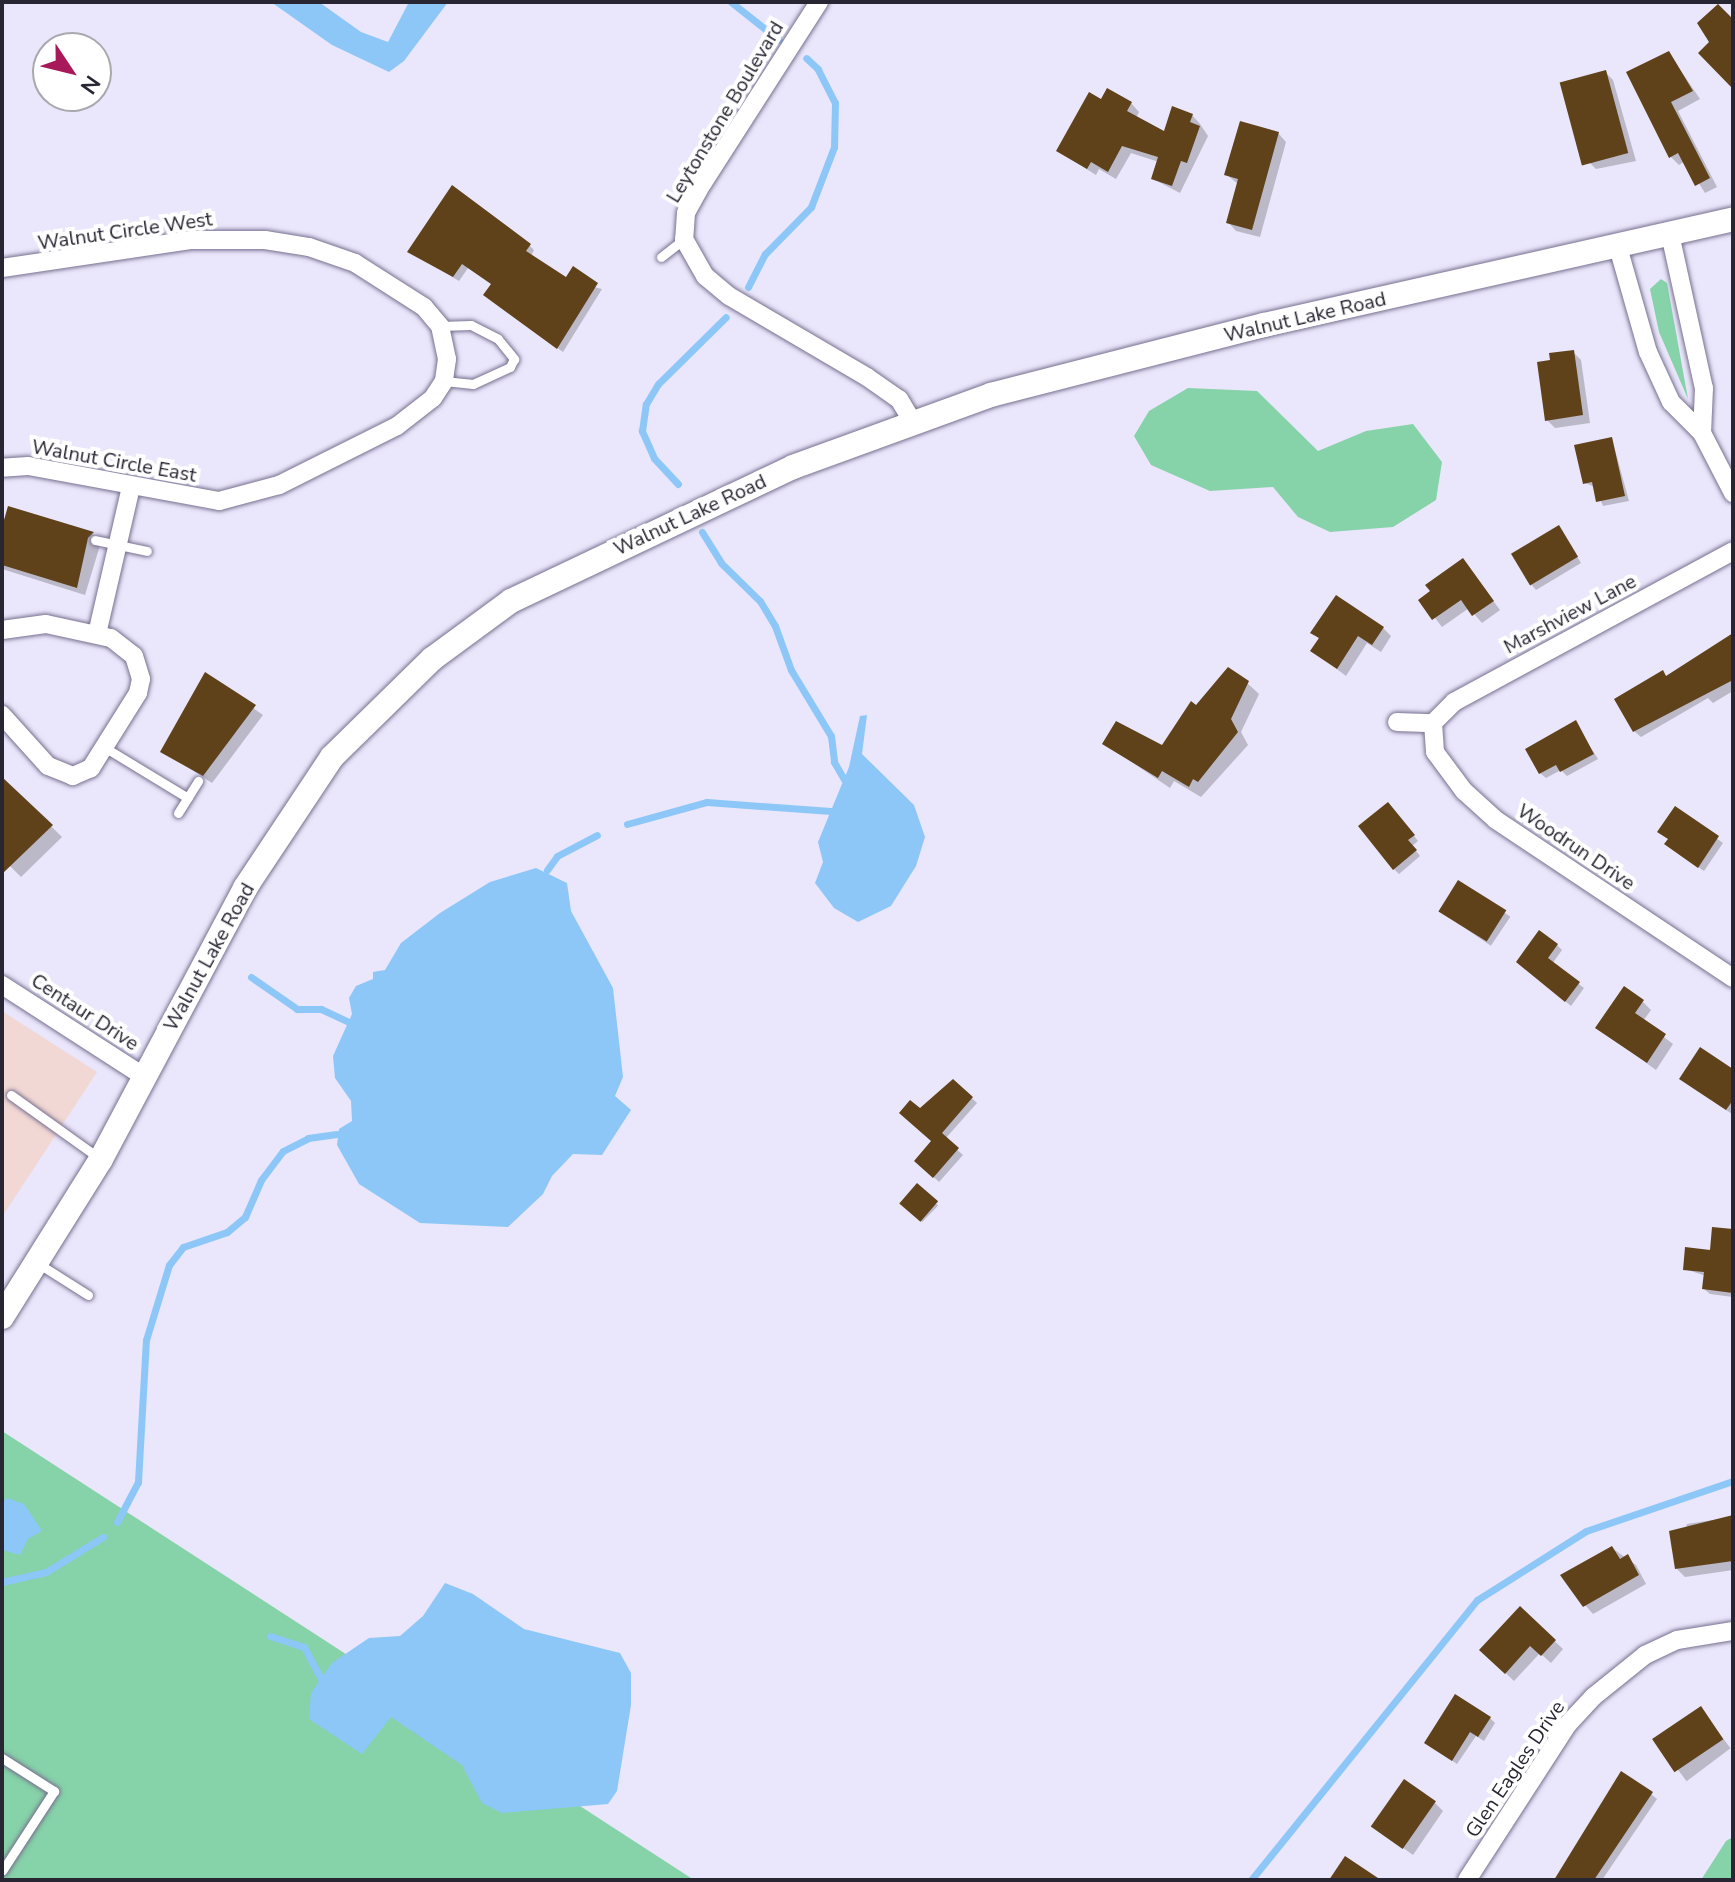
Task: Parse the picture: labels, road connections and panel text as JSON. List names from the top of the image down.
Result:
{
  "streets": {
    "street": [
      "Leytonstone Boulevard",
      "Walnut Circle West",
      "Walnut Lake Road",
      "Walnut Circle East",
      "Marshview Lane",
      "Woodrun Drive",
      "Centaur Drive",
      "Glen Eagles Drive"
    ]
  },
  "crossings": [
    ["Walnut Lake Road", "Centaur Drive"],
    ["Marshview Lane", "Woodrun Drive"]
  ],
  "north": "bottom right"
}
